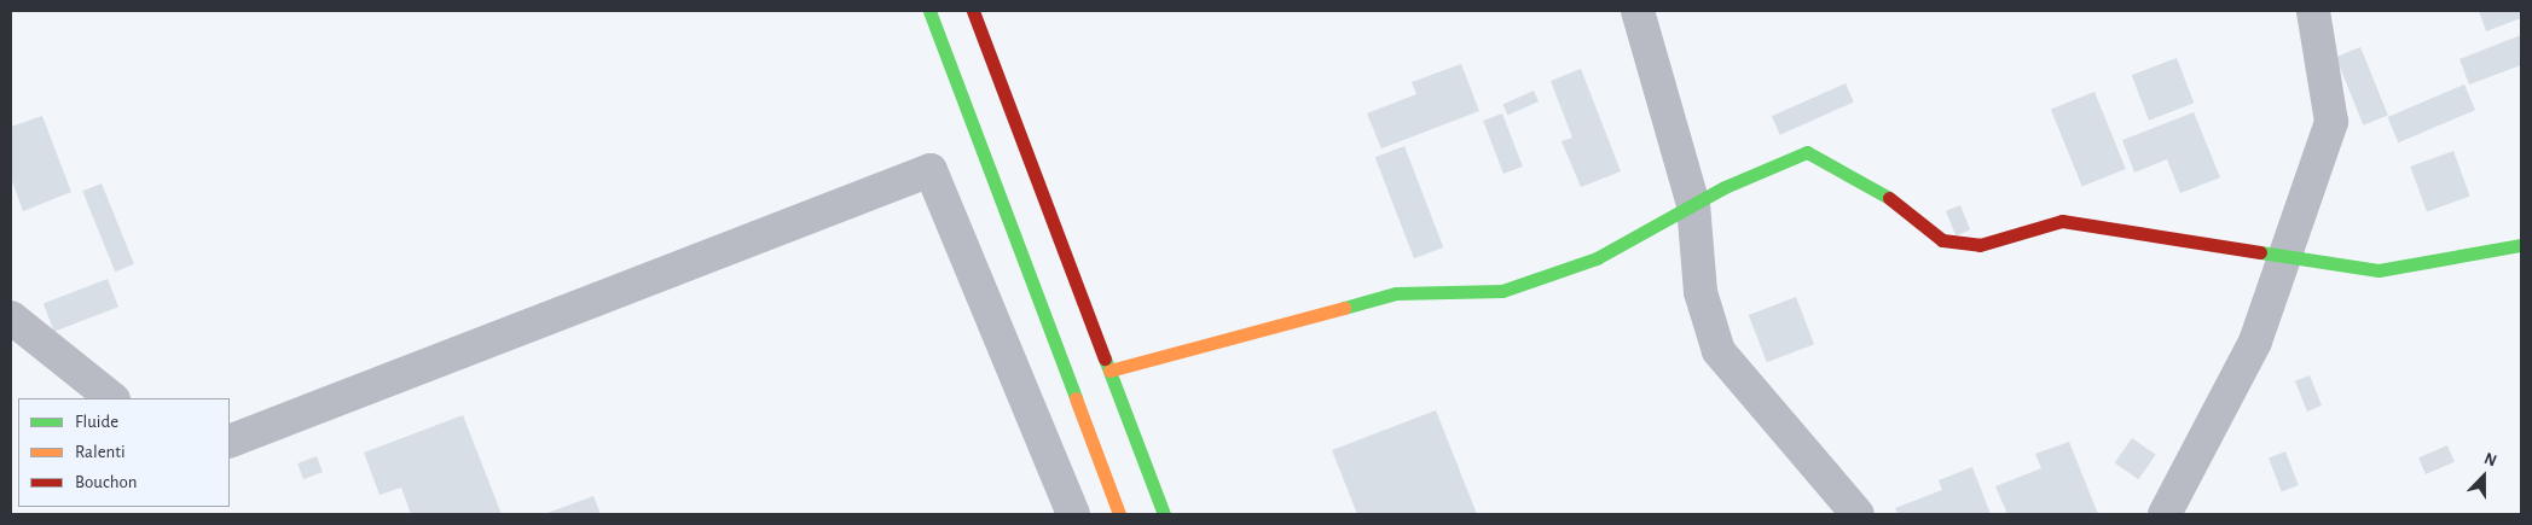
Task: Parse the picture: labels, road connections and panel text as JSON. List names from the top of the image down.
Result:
{
  "legend": ["Fluide", "Ralenti", "Bouchon"],
  "north": "top"
}
